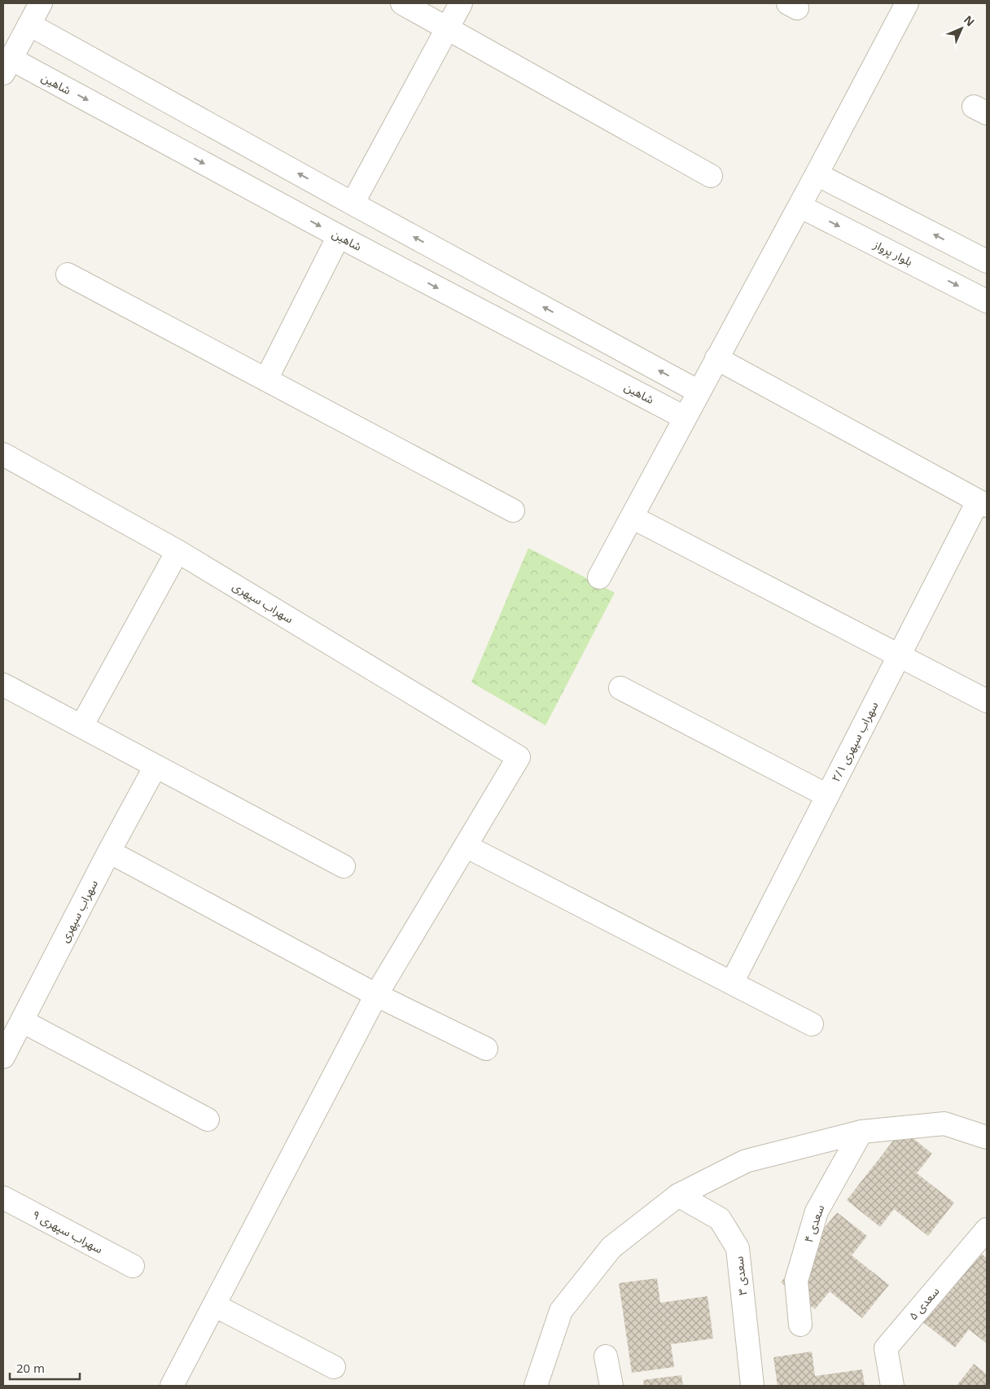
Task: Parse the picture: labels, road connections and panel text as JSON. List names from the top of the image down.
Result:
{
  "streets": {
    "street": [
      "شاهین",
      "بلوار پرواز",
      "سهراب سپهری",
      "سهراب سپهری ۲/۱",
      "سعدی ۴",
      "سهراب سپهری ۹",
      "سعدی ۳",
      "سعدی ۵"
    ]
  },
  "scale_bar": "20 m",
  "north": "top right"
}
